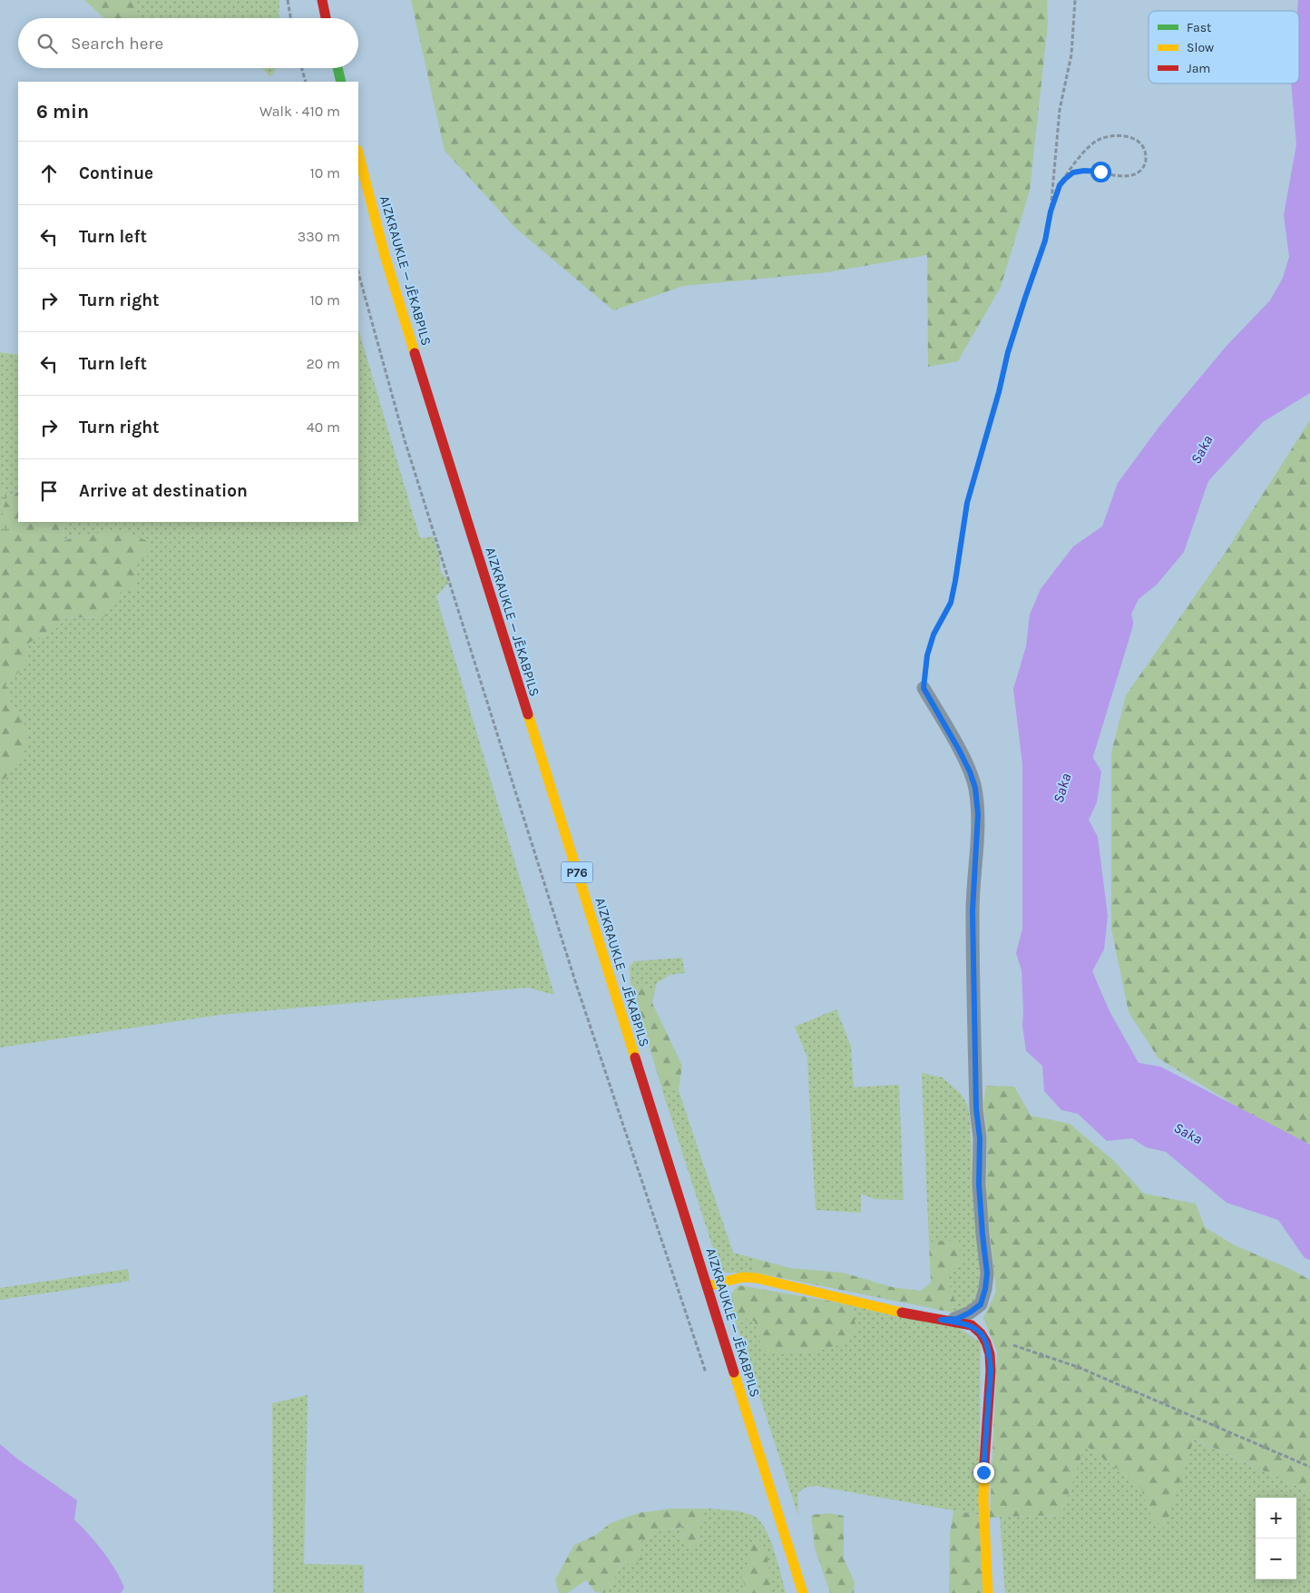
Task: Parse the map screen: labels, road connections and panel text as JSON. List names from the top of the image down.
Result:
{
  "streets": {
    "main road": ["AIZKRAUKLE — JĒKABPILS", "P76"]
  },
  "water": ["Saka"],
  "legend": ["Fast", "Slow", "Jam"],
  "page": {
    "search": "Search here",
    "heading": ["6 min", "Walk · 410 m"],
    "list": [
      ["Continue", "10 m"],
      ["Turn left", "330 m"],
      ["Turn right", "10 m"],
      ["Turn left", "20 m"],
      ["Turn right", "40 m"],
      "Arrive at destination"
    ],
    "map_buttons": ["+", "−"]
  }
}
